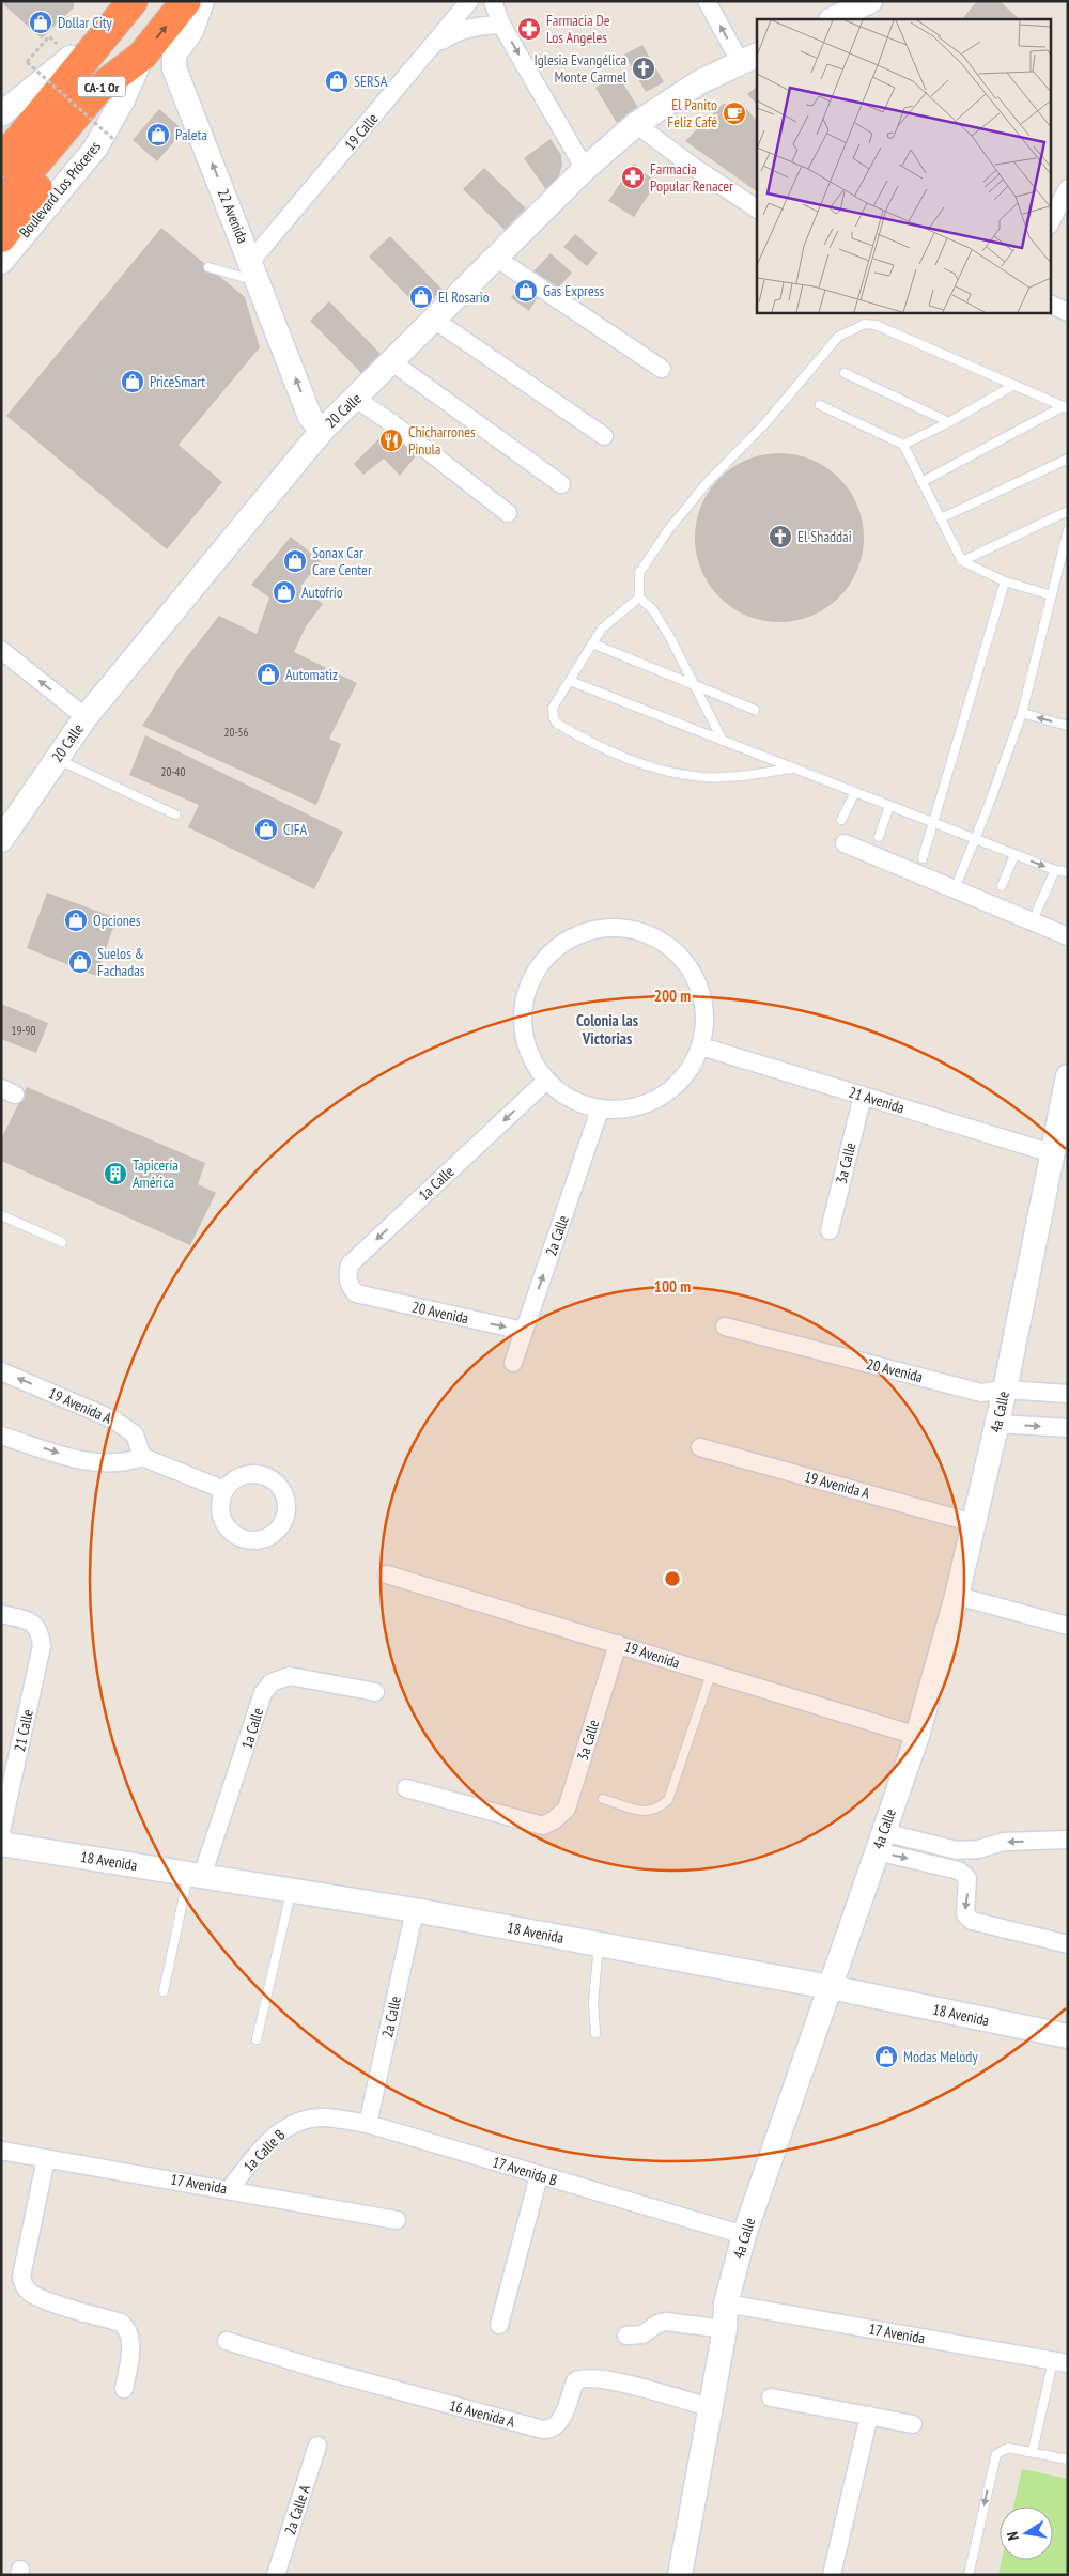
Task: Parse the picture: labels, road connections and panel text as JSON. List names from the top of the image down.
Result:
{
  "streets": {
    "highway": ["CA-1 Or", "Boulevard Los Próceres"],
    "street": [
      "19 Calle",
      "22 Avenida",
      "20 Calle",
      "21 Avenida",
      "3a Calle",
      "1a Calle",
      "2a Calle",
      "20 Avenida",
      "19 Avenida A",
      "4a Calle",
      "19 Avenida",
      "21 Calle",
      "18 Avenida",
      "1a Calle B",
      "17 Avenida B",
      "17 Avenida",
      "16 Avenida A",
      "2a Calle A"
    ]
  },
  "crossings": [
    ["19 Calle", "22 Avenida"],
    ["22 Avenida", "20 Calle"],
    ["21 Avenida", "3a Calle"],
    ["21 Avenida", "1a Calle"],
    ["21 Avenida", "2a Calle"],
    ["21 Avenida", "4a Calle"],
    ["3a Calle", "19 Avenida"],
    ["1a Calle", "2a Calle"],
    ["1a Calle", "20 Avenida"],
    ["1a Calle", "18 Avenida"],
    ["2a Calle", "20 Avenida"],
    ["2a Calle", "18 Avenida"],
    ["2a Calle", "17 Avenida B"],
    ["20 Avenida", "4a Calle"],
    ["19 Avenida A", "4a Calle"],
    ["4a Calle", "19 Avenida"],
    ["4a Calle", "18 Avenida"],
    ["4a Calle", "17 Avenida B"],
    ["4a Calle", "17 Avenida"],
    ["4a Calle", "16 Avenida A"],
    ["1a Calle B", "17 Avenida B"],
    ["1a Calle B", "17 Avenida"]
  ],
  "one_way": ["22 Avenida", "1a Calle", "2a Calle"],
  "districts": ["Colonia las Victorias"],
  "places": {
    "shop": [
      "Dollar City",
      "SERSA",
      "Paleta",
      "Gas Express",
      "El Rosario",
      "PriceSmart",
      "Sonax Car Care Center",
      "Autofrío",
      "Automatiz",
      "CIFA",
      "Opciones",
      "Suelos & Fachadas",
      "Modas Melody"
    ],
    "pharmacy": ["Farmacia De Los Angeles", "Farmacia Popular Renacer"],
    "church": ["Iglesia Evangélica Monte Carmel", "El Shaddai"],
    "cafe": ["El Panito Feliz Café"],
    "restaurant": ["Chicharrones Pinula"],
    "building": ["Tapicería América"]
  },
  "house_numbers": ["20-56", "20-40", "19-90"],
  "north": "left",
  "rings": ["200 m", "100 m"]
}
